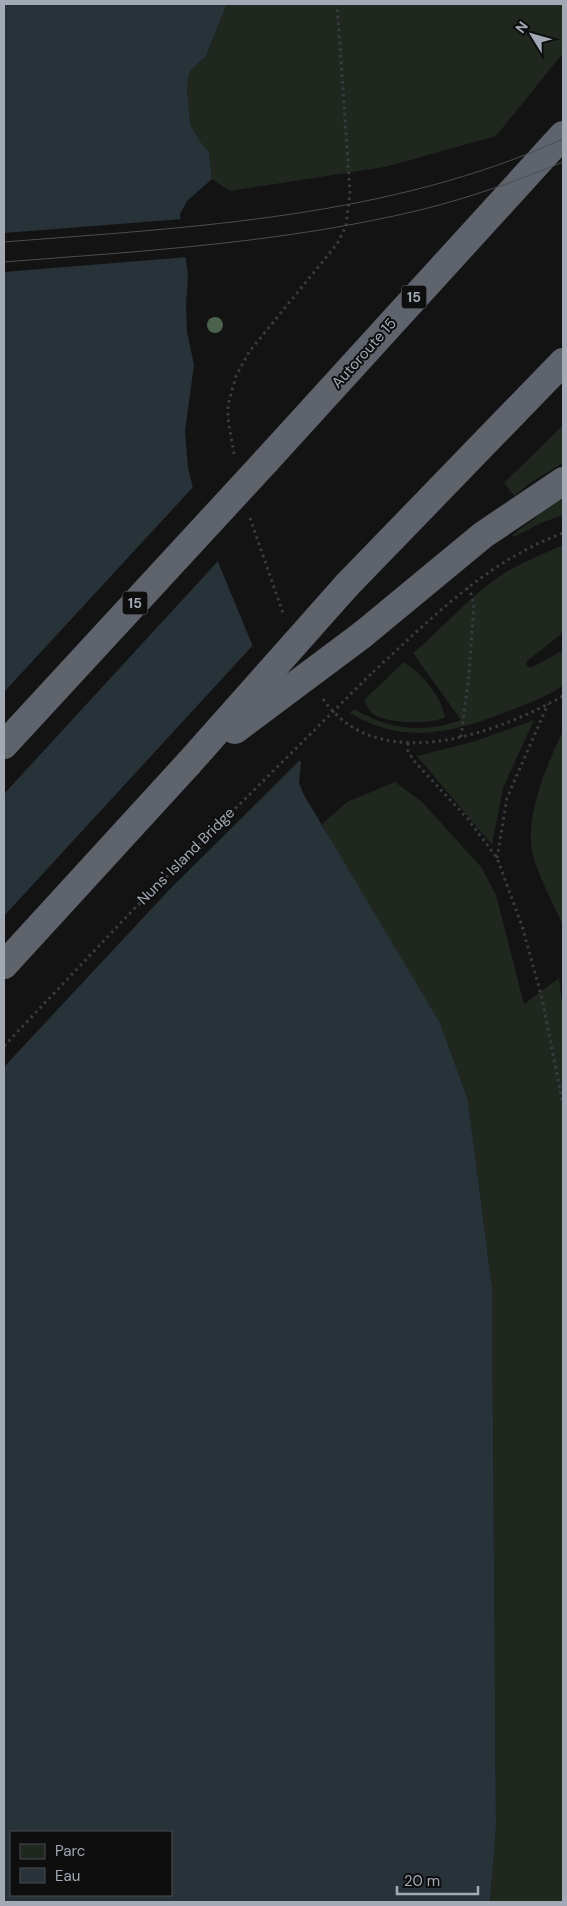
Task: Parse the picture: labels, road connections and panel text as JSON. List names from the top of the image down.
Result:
{
  "streets": {
    "highway": ["15", "Autoroute 15"],
    "path": ["Nuns' Island Bridge"]
  },
  "legend": ["Parc", "Eau"],
  "scale_bar": "20 m",
  "north": "top left"
}
